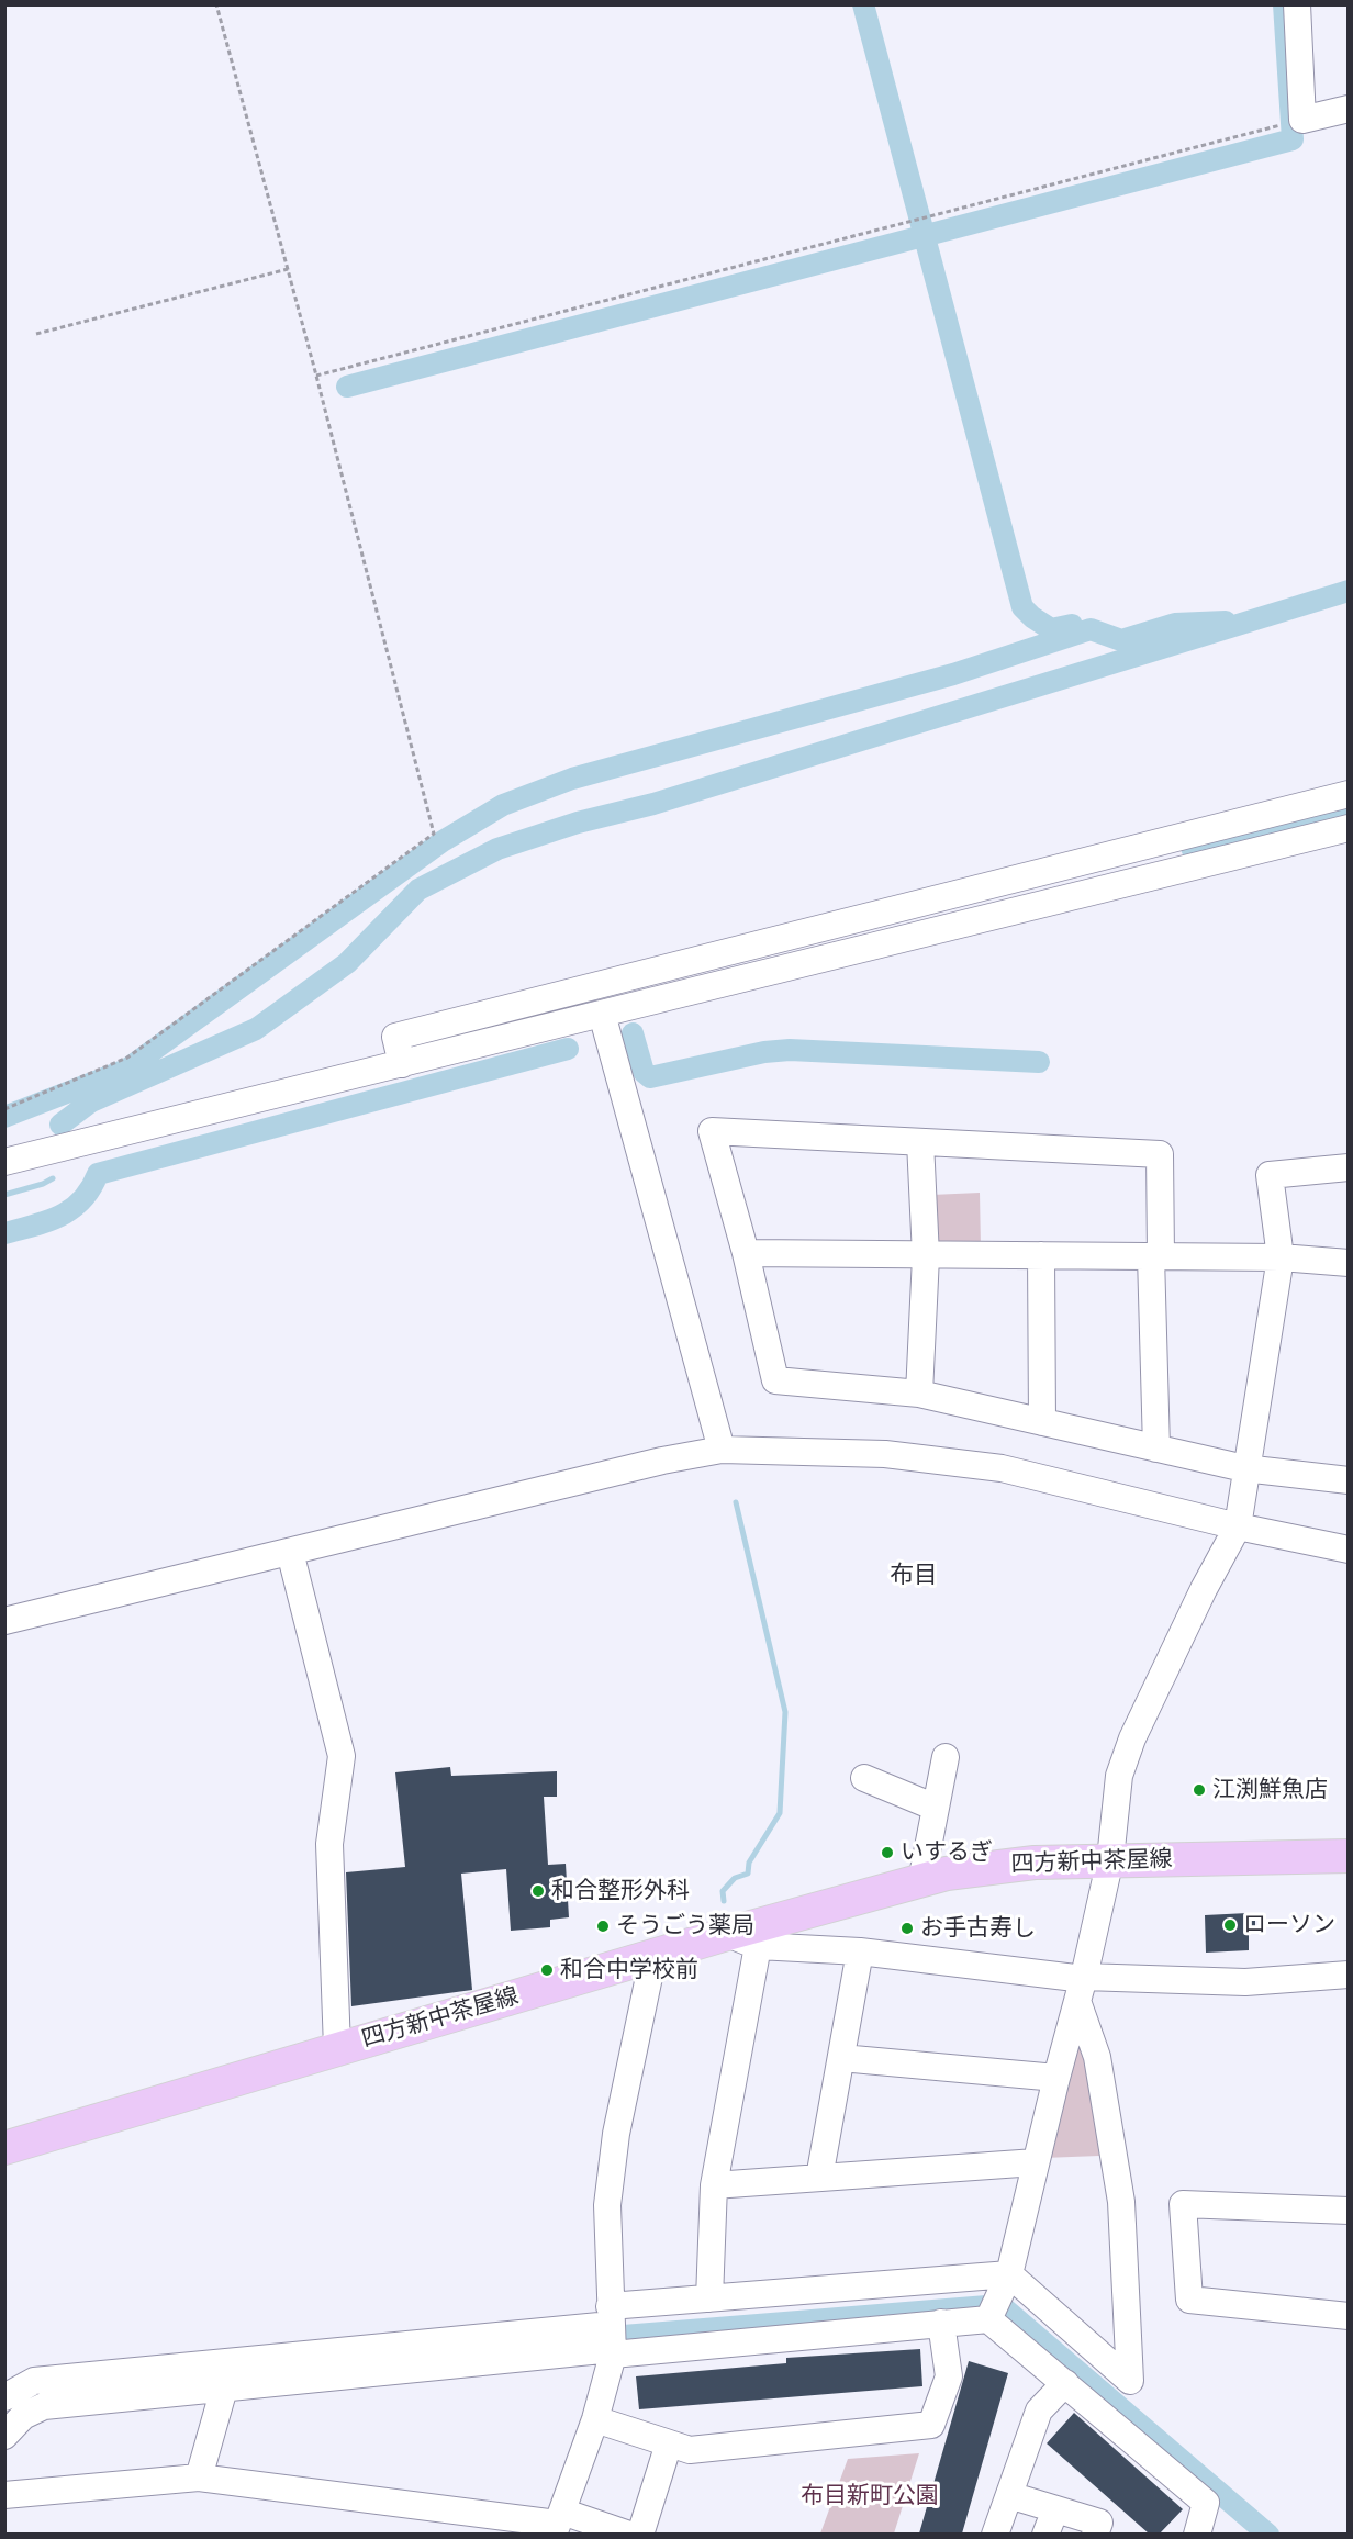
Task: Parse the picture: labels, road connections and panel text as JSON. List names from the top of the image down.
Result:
{
  "streets": {
    "main road": ["四方新中茶屋線"]
  },
  "districts": ["布目"],
  "parks": ["布目新町公園"],
  "places": [
    "江渕鮮魚店",
    "いするぎ",
    "和合整形外科",
    "ローソン",
    "そうごう薬局",
    "お手古寿し",
    "和合中学校前"
  ]
}
